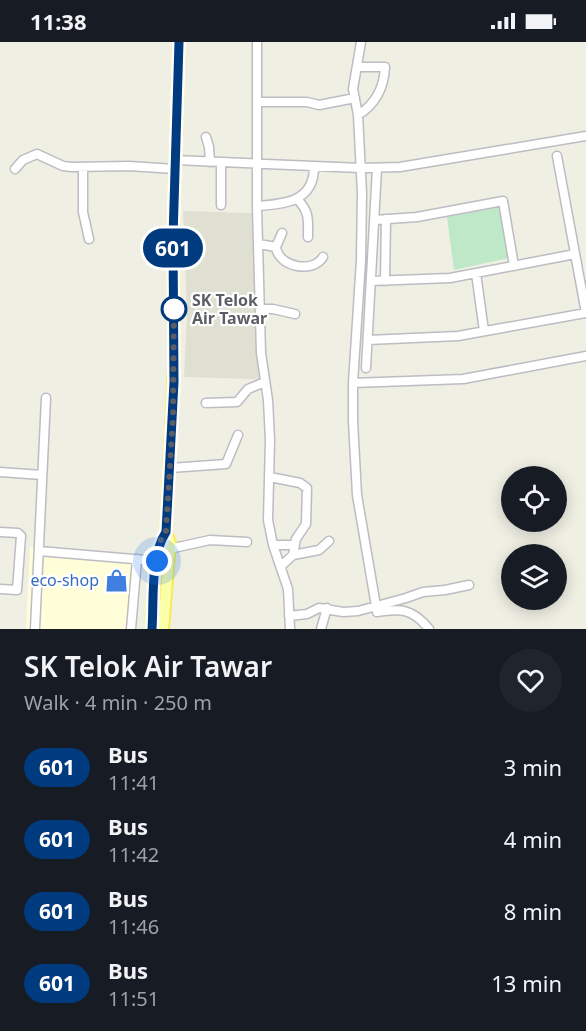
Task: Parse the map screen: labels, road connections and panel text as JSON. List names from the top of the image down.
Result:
{
  "places": {
    "other": ["SK Telok Air Tawar"],
    "shop": ["eco-shop"]
  },
  "lines": ["bus line 601"],
  "page": {
    "status": "11:38",
    "on_map": "601",
    "heading": ["SK Telok Air Tawar", "Walk · 4 min · 250 m"],
    "list": [
      {
        "mark": "601",
        "name": "Bus",
        "note": "11:41",
        "value": "3 min"
      },
      {
        "mark": "601",
        "name": "Bus",
        "note": "11:42",
        "value": "4 min"
      },
      {
        "mark": "601",
        "name": "Bus",
        "note": "11:46",
        "value": "8 min"
      },
      {
        "mark": "601",
        "name": "Bus",
        "note": "11:51",
        "value": "13 min"
      }
    ]
  }
}
